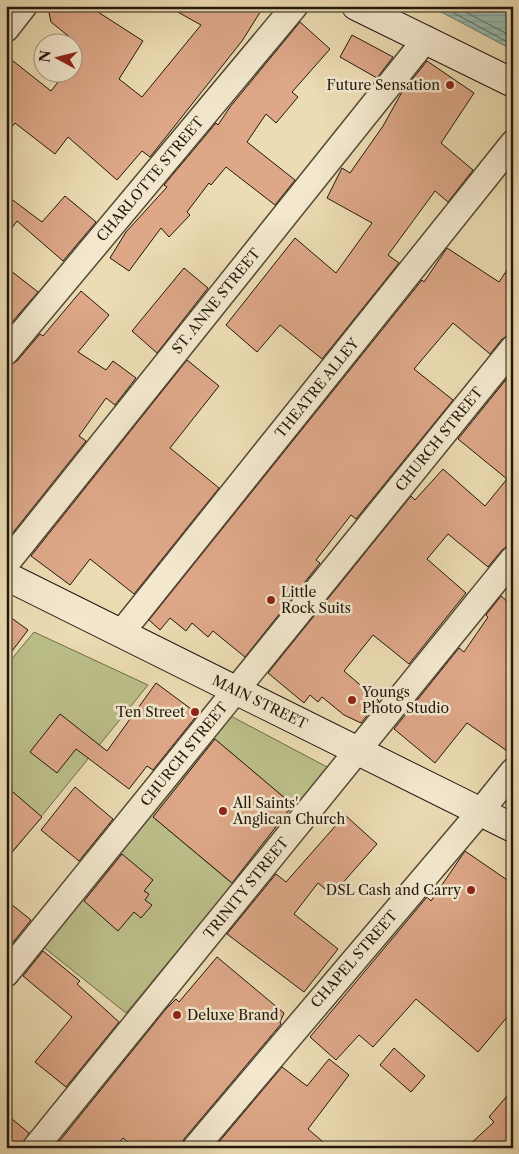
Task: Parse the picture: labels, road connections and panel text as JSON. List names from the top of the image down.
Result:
{
  "streets": {
    "street": [
      "CHARLOTTE STREET",
      "ST. ANNE STREET",
      "THEATRE ALLEY",
      "CHURCH STREET",
      "MAIN STREET",
      "TRINITY STREET",
      "CHAPEL STREET"
    ]
  },
  "crossings": [
    ["THEATRE ALLEY", "MAIN STREET"],
    ["CHURCH STREET", "MAIN STREET"],
    ["MAIN STREET", "TRINITY STREET"],
    ["MAIN STREET", "CHAPEL STREET"]
  ],
  "places": [
    "Future Sensation",
    "Little Rock Suits",
    "Youngs Photo Studio",
    "Ten Street",
    "All Saints' Anglican Church",
    "DSL Cash and Carry",
    "Deluxe Brand"
  ],
  "north": "left"
}
